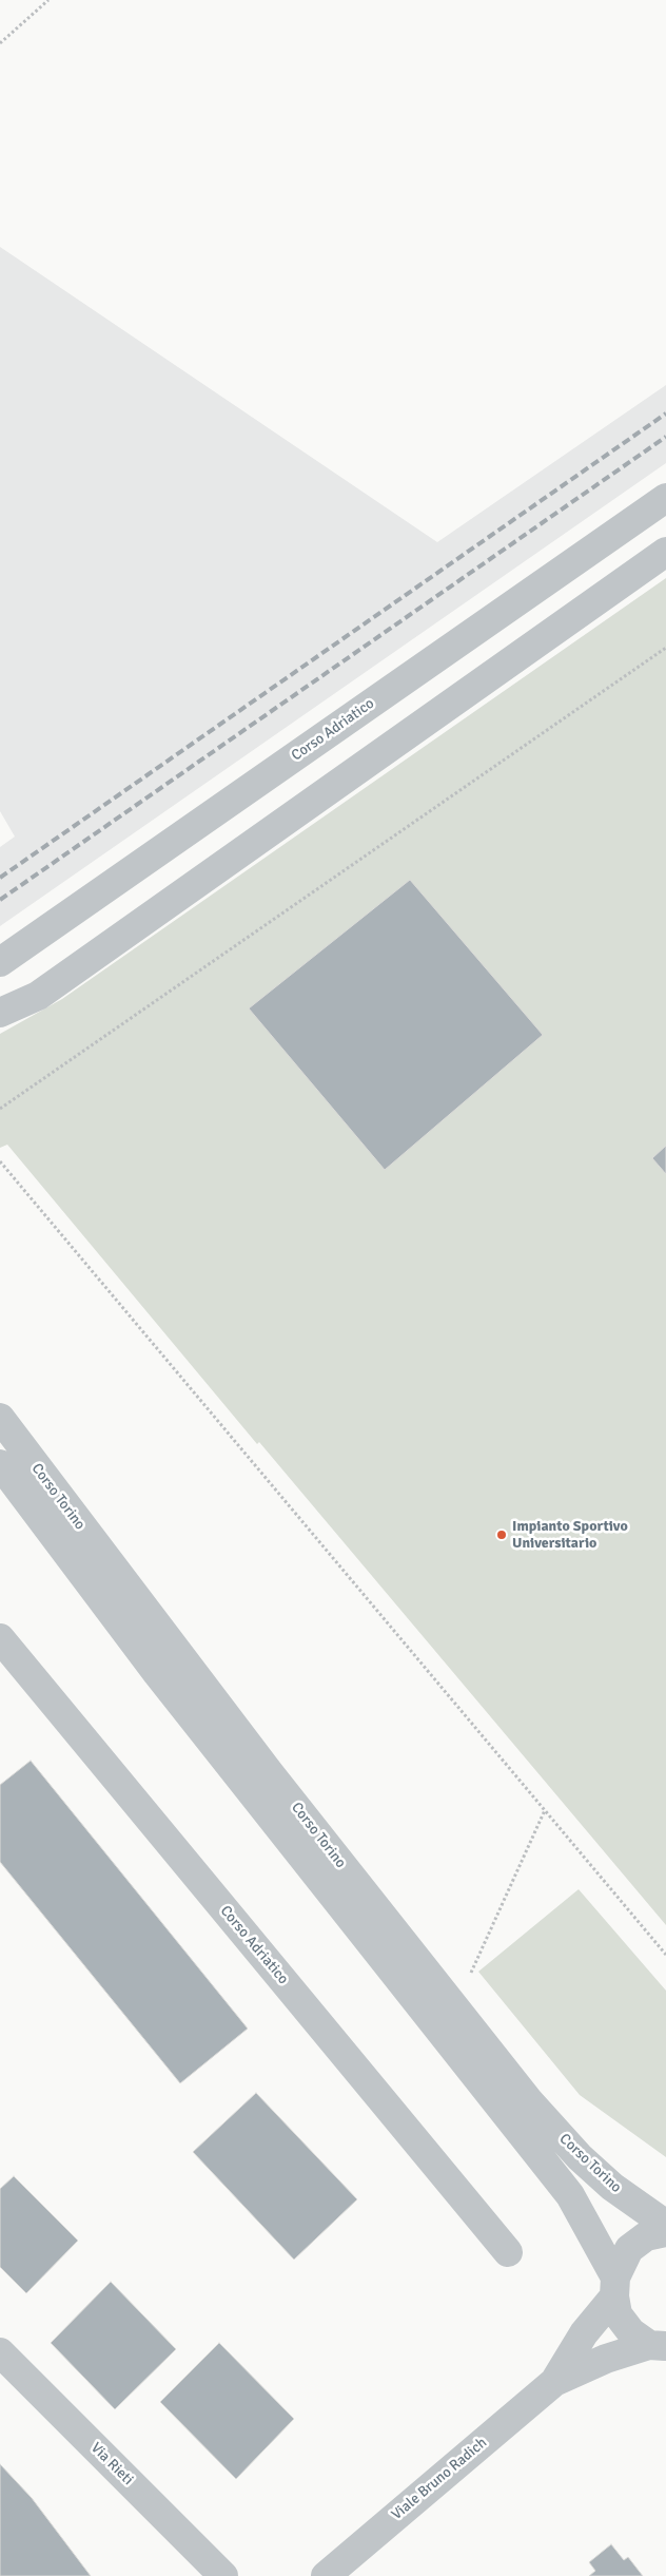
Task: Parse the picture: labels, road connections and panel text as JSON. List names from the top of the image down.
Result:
{
  "streets": {
    "street": [
      "Corso Adriatico",
      "Corso Torino",
      "Via Rieti",
      "Viale Bruno Radich"
    ]
  },
  "crossings": [
    ["Corso Torino", "Viale Bruno Radich"]
  ],
  "places": ["Impianto Sportivo Universitario"]
}
